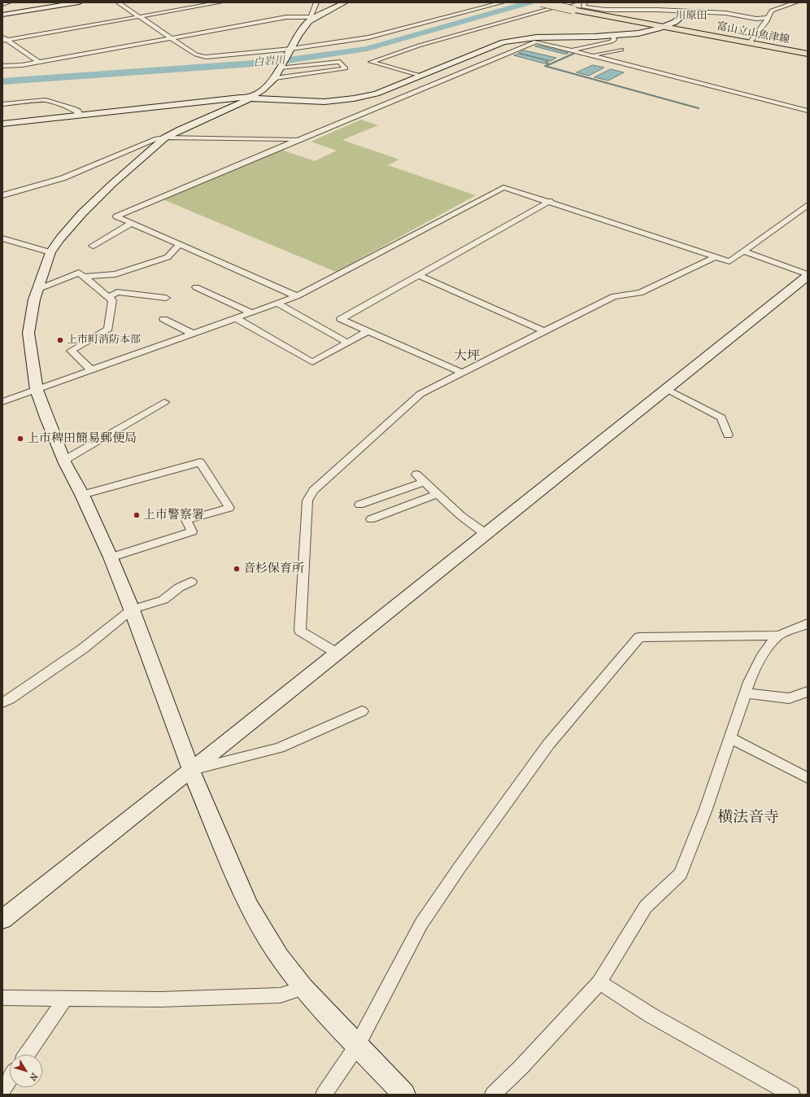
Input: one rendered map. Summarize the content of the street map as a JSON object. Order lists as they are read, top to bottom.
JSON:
{
  "streets": {
    "main road": ["富山立山魚津線"]
  },
  "districts": ["川原田", "大坪", "横法音寺"],
  "water": ["白岩川"],
  "places": [
    "上市町消防本部",
    "上市稗田簡易郵便局",
    "上市警察署",
    "音杉保育所"
  ],
  "north": "bottom right"
}
